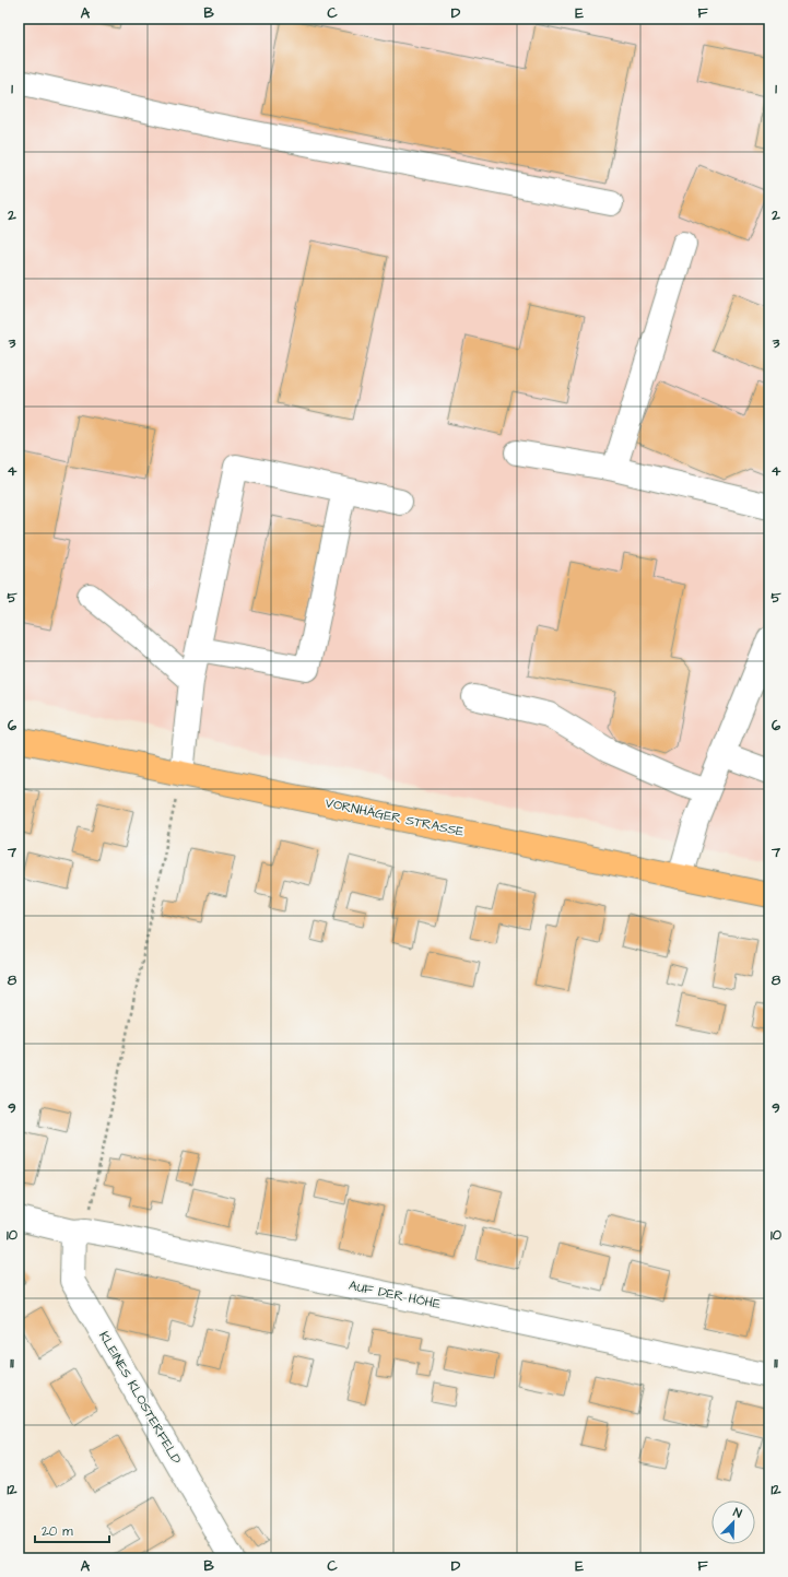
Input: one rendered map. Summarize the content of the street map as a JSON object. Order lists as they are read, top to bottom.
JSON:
{
  "streets": {
    "main road": ["VORNHÄGER STRASSE"],
    "street": ["AUF DER HÖHE", "KLEINES KLOSTERFELD"]
  },
  "crossings": [
    ["AUF DER HÖHE", "KLEINES KLOSTERFELD"]
  ],
  "scale_bar": "20 m",
  "north": "top right",
  "grid": {
    "columns": [
      "A",
      "B",
      "C",
      "D",
      "E",
      "F"
    ],
    "rows": [
      "1",
      "2",
      "3",
      "4",
      "5",
      "6",
      "7",
      "8",
      "9",
      "10",
      "11",
      "12"
    ]
  }
}
